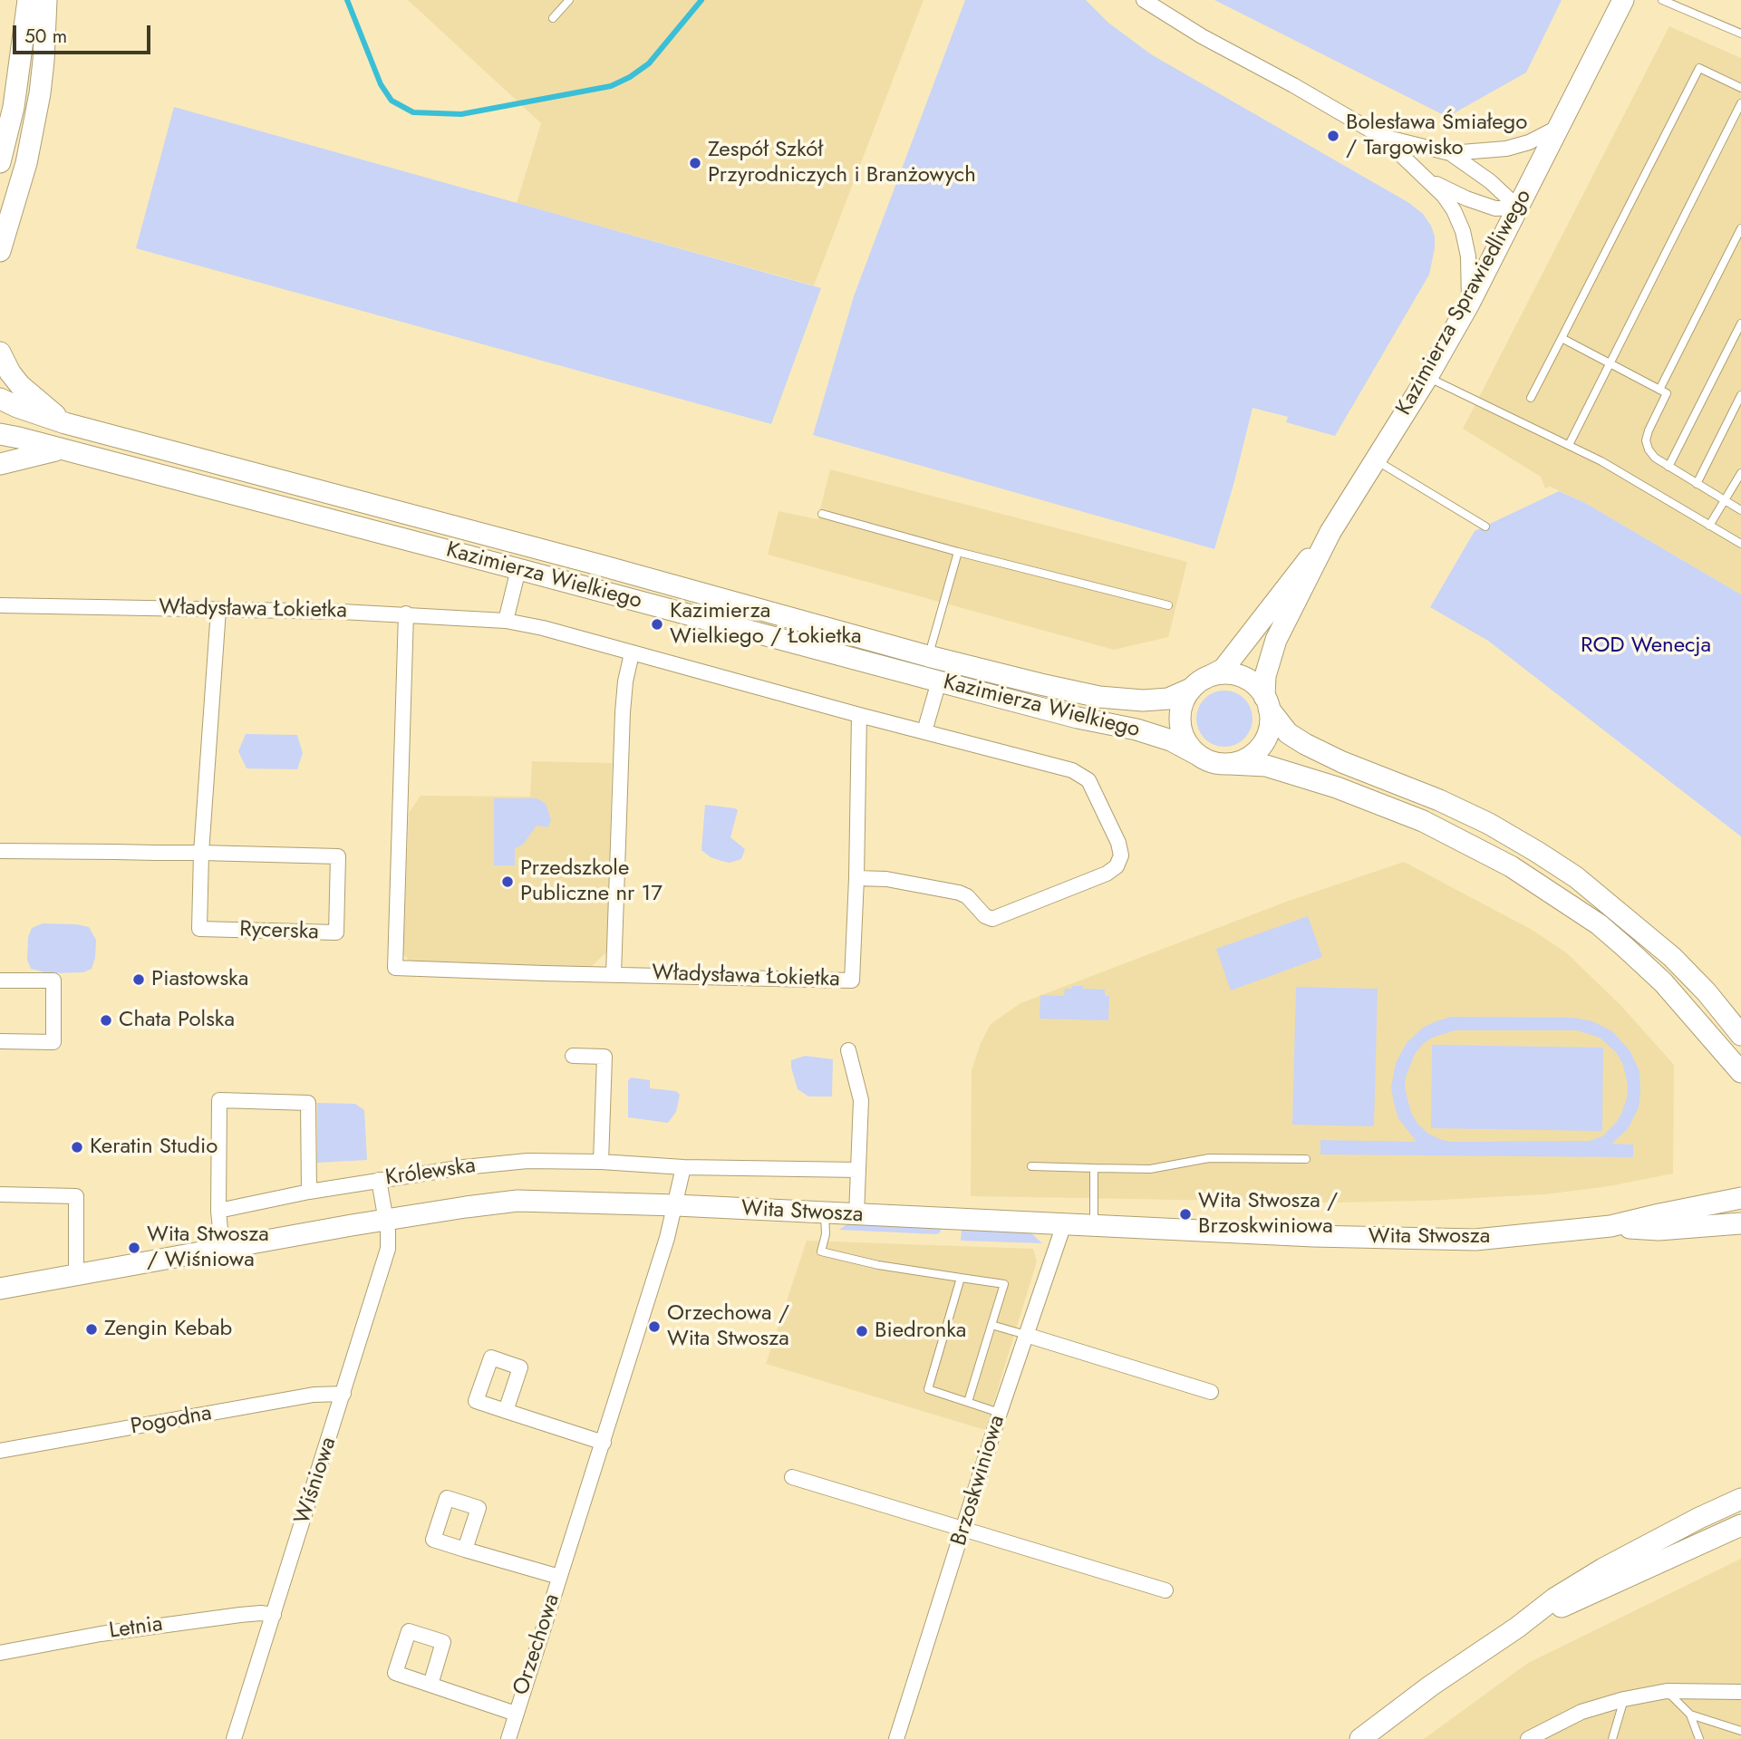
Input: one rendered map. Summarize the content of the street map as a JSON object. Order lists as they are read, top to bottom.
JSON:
{
  "streets": {
    "main road": ["Kazimierza Sprawiedliwego", "Kazimierza Wielkiego", "Wita Stwosza"],
    "street": [
      "Władysława Łokietka",
      "Rycerska",
      "Królewska",
      "Pogodna",
      "Wiśniowa",
      "Brzoskwiniowa",
      "Letnia",
      "Orzechowa"
    ]
  },
  "crossings": [
    ["Kazimierza Sprawiedliwego", "Kazimierza Wielkiego"],
    ["Władysława Łokietka", "Rycerska"],
    ["Królewska", "Wiśniowa"],
    ["Wita Stwosza", "Wiśniowa"],
    ["Wita Stwosza", "Brzoskwiniowa"],
    ["Wita Stwosza", "Orzechowa"],
    ["Pogodna", "Wiśniowa"],
    ["Wiśniowa", "Letnia"]
  ],
  "parks": ["ROD Wenecja"],
  "places": [
    "Bolesława Śmiałego / Targowisko",
    "Zespół Szkół Przyrodniczych i Branżowych",
    "Kazimierza Wielkiego / Łokietka",
    "Przedszkole Publiczne nr 17",
    "Piastowska",
    "Chata Polska",
    "Keratin Studio",
    "Wita Stwosza / Brzoskwiniowa",
    "Wita Stwosza / Wiśniowa",
    "Orzechowa / Wita Stwosza",
    "Zengin Kebab",
    "Biedronka"
  ],
  "scale_bar": "50 m"
}
